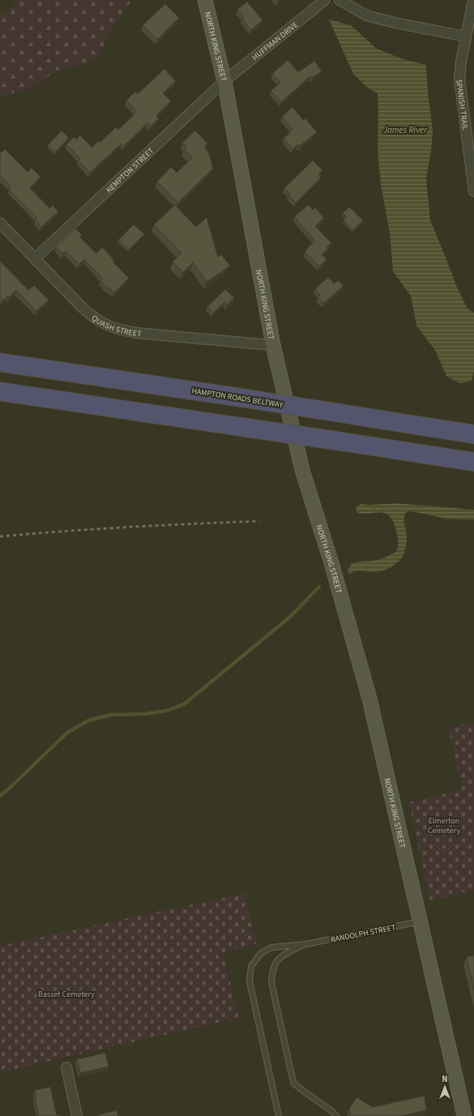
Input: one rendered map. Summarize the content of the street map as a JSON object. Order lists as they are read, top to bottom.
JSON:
{
  "streets": {
    "highway": ["HAMPTON ROADS BELTWAY"],
    "main road": ["NORTH KING STREET"],
    "street": [
      "HUFFMAN DRIVE",
      "SPANISH TRAIL",
      "KEMPTON STREET",
      "QUASH STREET"
    ],
    "lane": ["RANDOLPH STREET"]
  },
  "crossings": [
    ["HUFFMAN DRIVE", "NORTH KING STREET"],
    ["HUFFMAN DRIVE", "KEMPTON STREET"],
    ["NORTH KING STREET", "KEMPTON STREET"],
    ["NORTH KING STREET", "QUASH STREET"],
    ["NORTH KING STREET", "RANDOLPH STREET"],
    ["KEMPTON STREET", "QUASH STREET"]
  ],
  "water": ["James River"],
  "parks": ["Elmerton Cemetery", "Basset Cemetery"],
  "north": "top"
}
